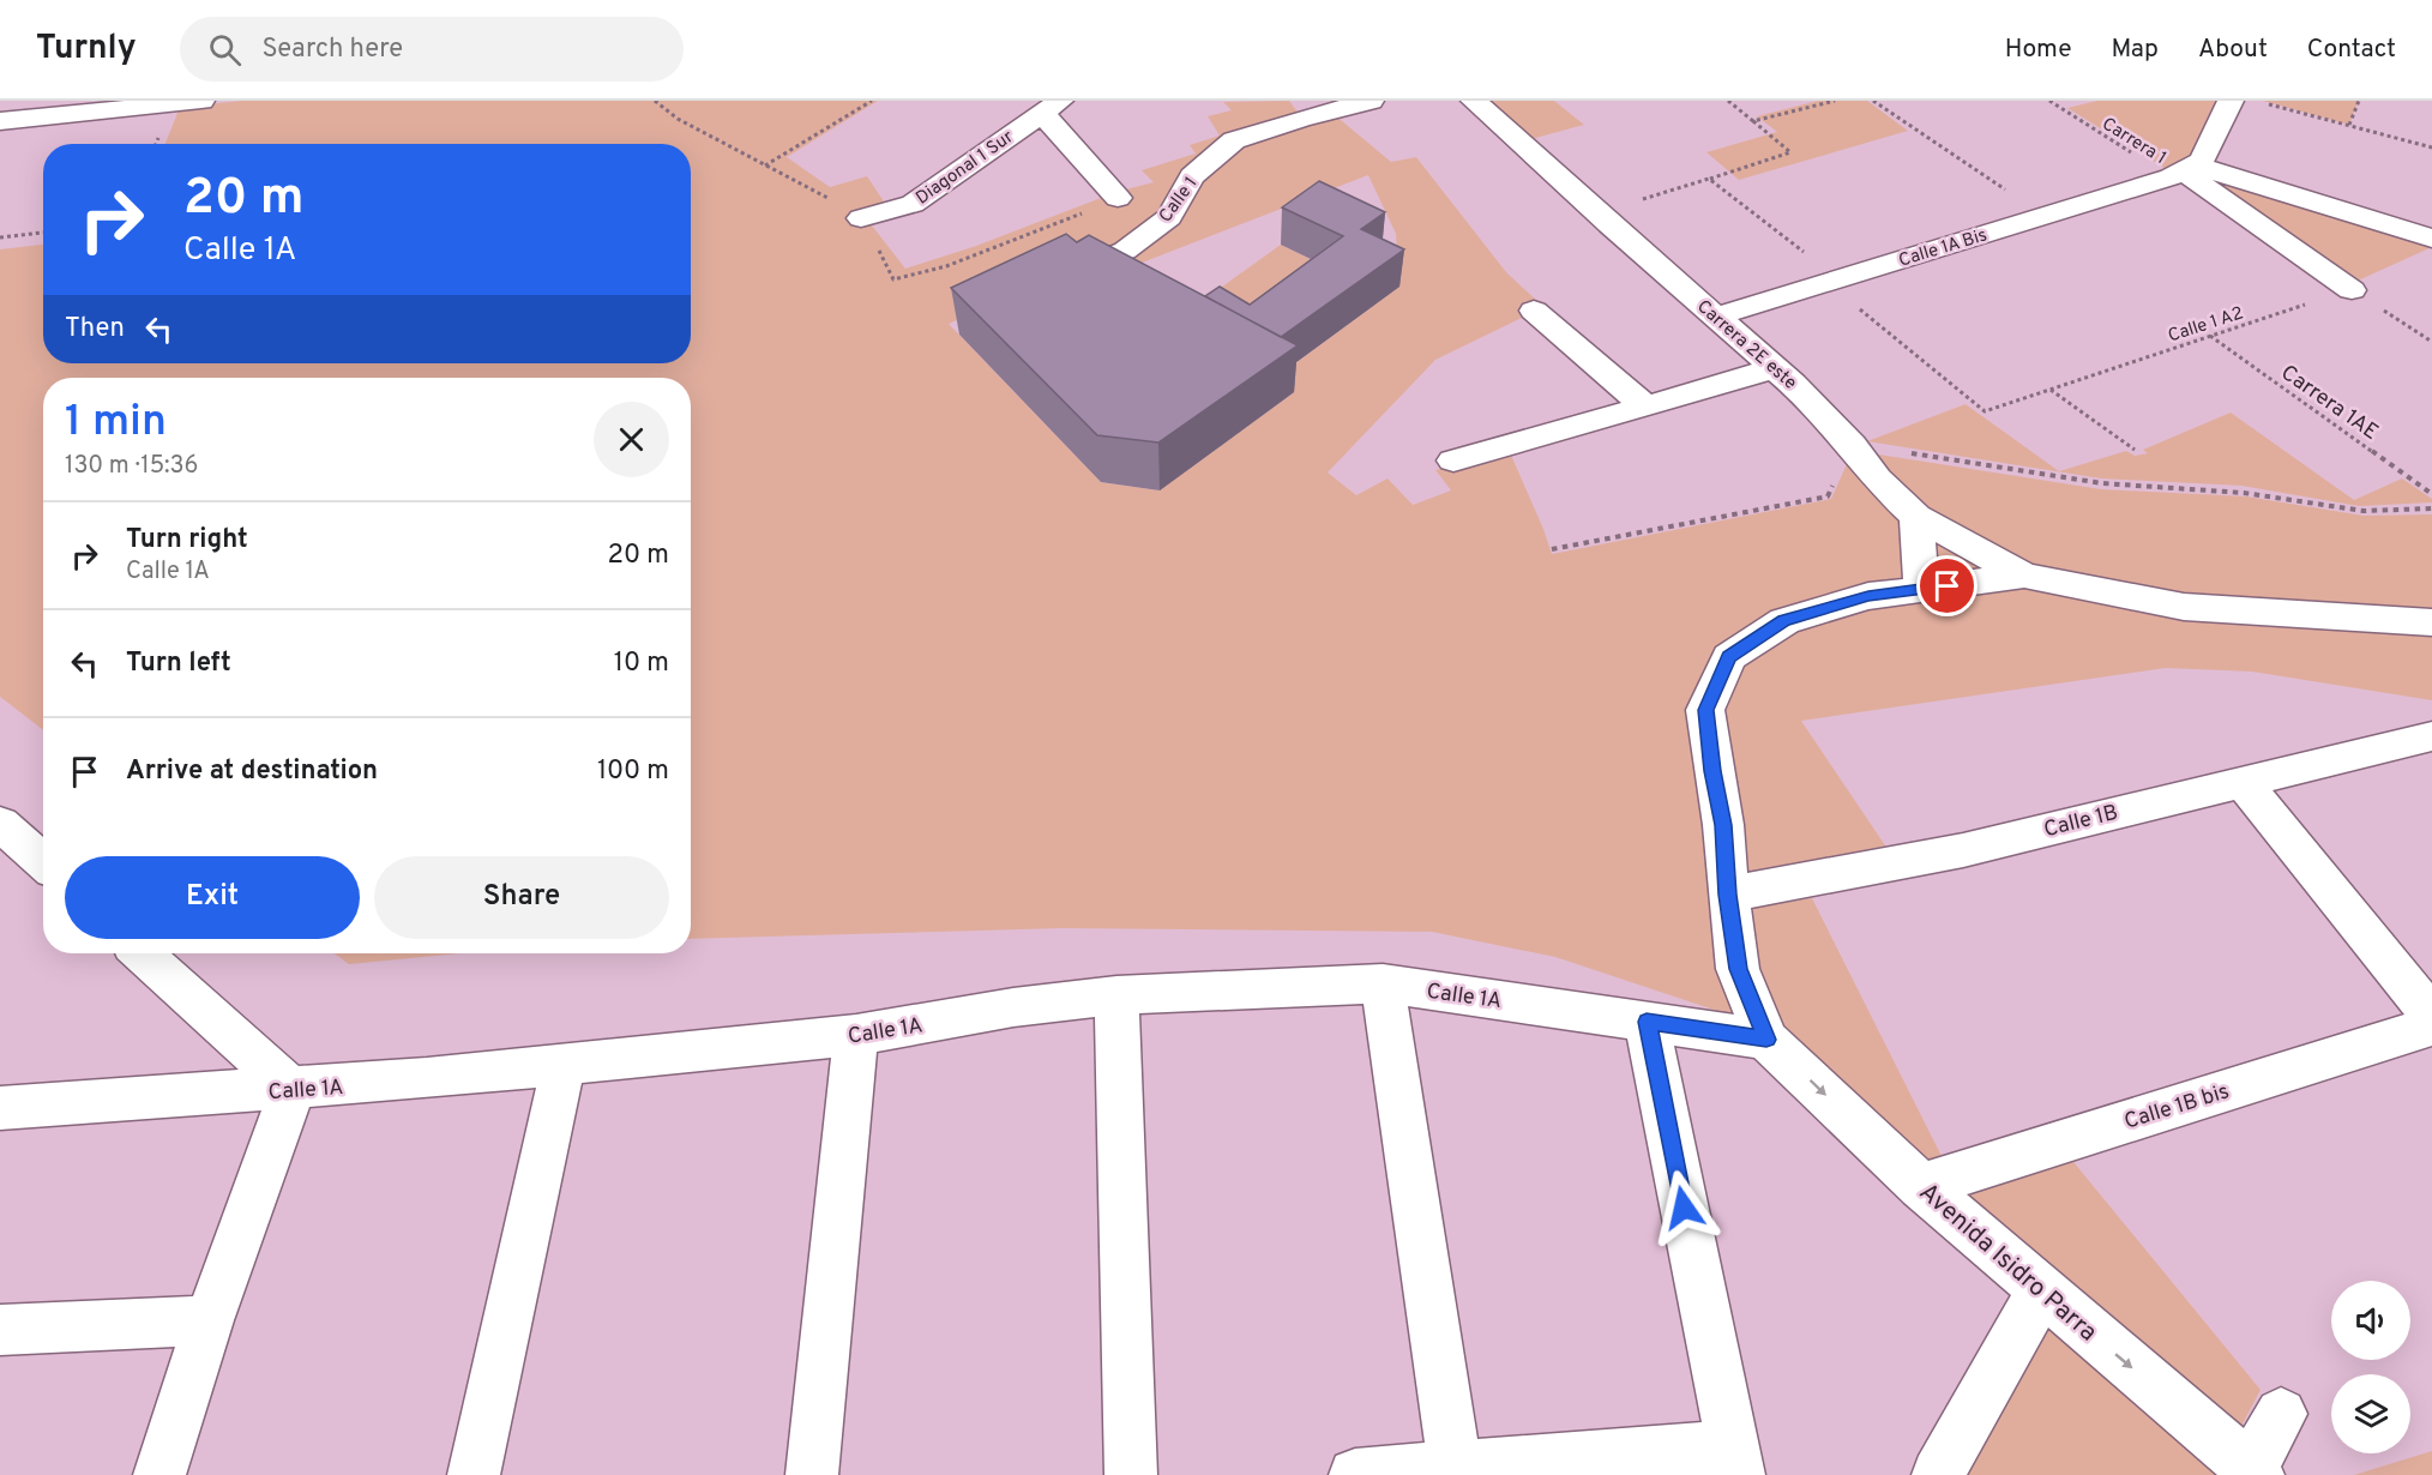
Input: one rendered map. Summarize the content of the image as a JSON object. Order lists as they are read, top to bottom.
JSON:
{
  "streets": {
    "street": [
      "Diagonal 1 Sur",
      "Calle 1",
      "Calle 1A Bis",
      "Carrera 2E este",
      "Calle 1B",
      "Calle 1A",
      "Calle 1B bis",
      "Avenida Isidro Parra"
    ],
    "path": ["Carrera 1", "Calle 1 A2", "Carrera 1AE"]
  },
  "crossings": [
    ["Carrera 1", "Calle 1A Bis"],
    ["Calle 1A Bis", "Calle 1 A2"],
    ["Calle 1A Bis", "Carrera 2E este"],
    ["Calle 1 A2", "Carrera 1AE"],
    ["Calle 1A", "Avenida Isidro Parra"],
    ["Calle 1B bis", "Avenida Isidro Parra"]
  ],
  "one_way": ["Avenida Isidro Parra"],
  "page": {
    "header": "Turnly",
    "search": "Search here",
    "nav": [
      "Home",
      "Map",
      "About",
      "Contact"
    ],
    "turn": ["20 m", "Calle 1A"],
    "then": "Then",
    "heading": ["1 min", "130 m · 15:36"],
    "list": [
      {
        "name": "Turn right",
        "note": "Calle 1A",
        "value": "20 m"
      },
      {
        "name": "Turn left",
        "value": "10 m"
      },
      {
        "name": "Arrive at destination",
        "value": "100 m"
      }
    ],
    "buttons": ["Exit", "Share"]
  }
}
